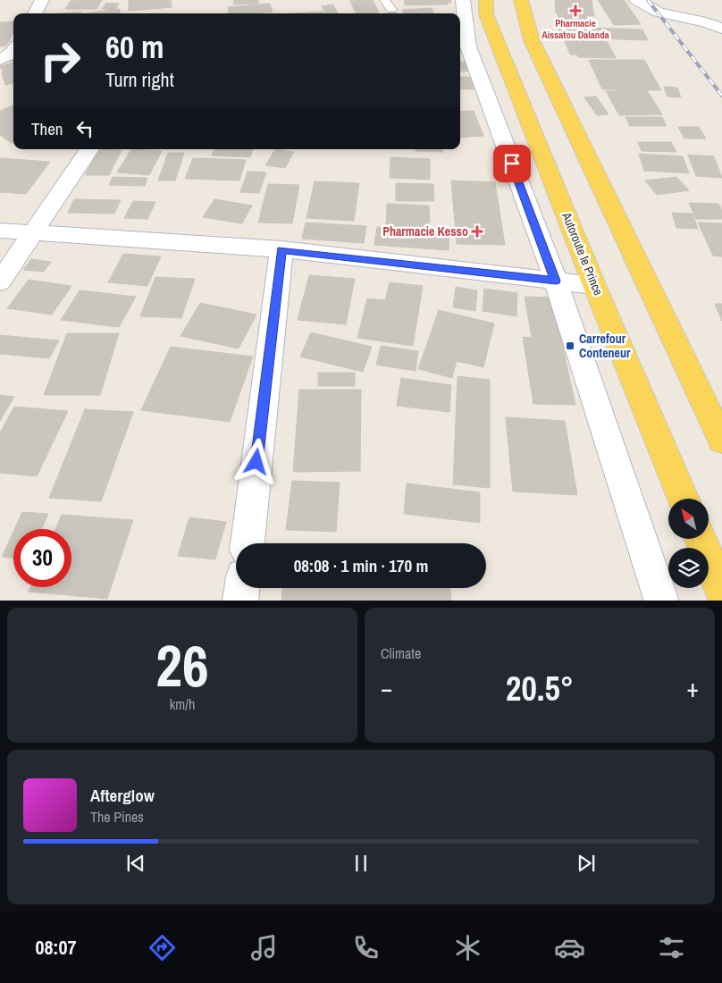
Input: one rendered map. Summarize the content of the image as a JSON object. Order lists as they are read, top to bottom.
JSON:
{
  "streets": {
    "main road": ["Autoroute le Prince"]
  },
  "places": {
    "health": ["Pharmacie Aissatou Dalanda", "Pharmacie Kesso"],
    "transit": ["Carrefour Conteneur"]
  },
  "north": "top left",
  "page": {
    "turn": ["60 m", "Turn right"],
    "then": "Then",
    "limit": "30",
    "trip": "08:08 · 1 min · 170 m",
    "tile": [
      ["26", "km/h"],
      "Climate"
    ],
    "heat": ["−", "20.5°", "+"],
    "song": ["Afterglow", "The Pines"],
    "tabs": "08:07"
  }
}
